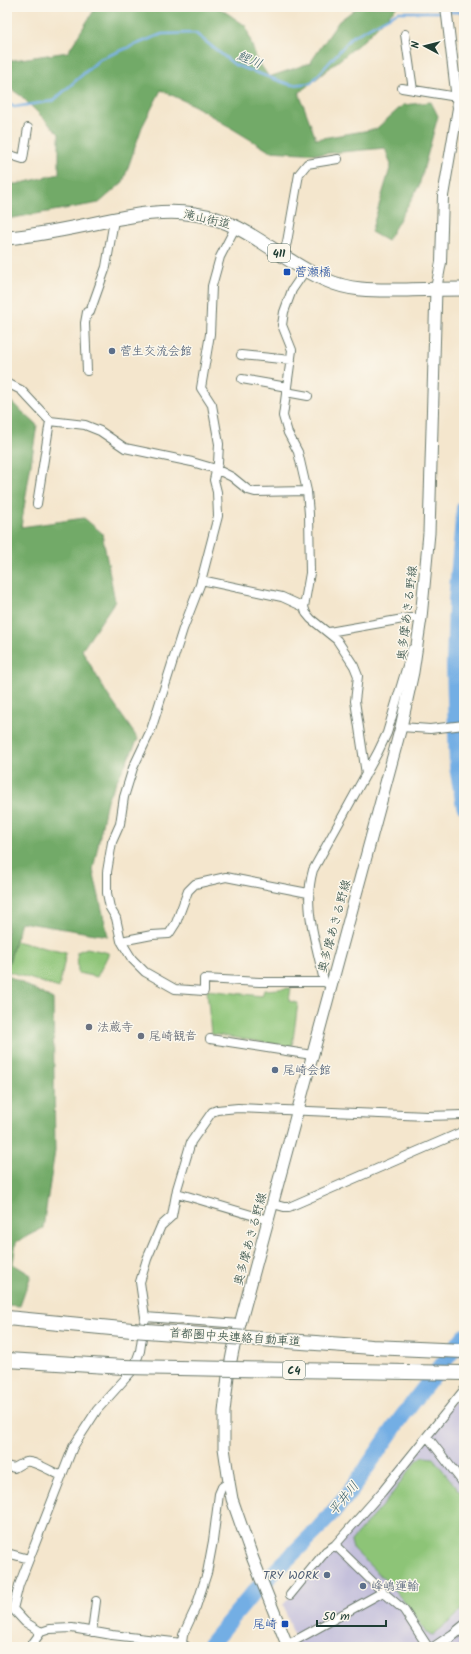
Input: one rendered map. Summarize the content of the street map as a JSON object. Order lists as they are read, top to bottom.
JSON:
{
  "streets": {
    "highway": [
      "滝山街道",
      "411",
      "首都圏中央連絡自動車道",
      "C4"
    ],
    "main road": ["奥多摩あきる野線"]
  },
  "crossings": [
    ["滝山街道", "奥多摩あきる野線"]
  ],
  "water": ["鯉川", "平井川"],
  "places": {
    "transit": ["菅瀬橋", "尾崎"],
    "other": [
      "菅生交流会館",
      "法蔵寺",
      "尾崎観音",
      "尾崎会館",
      "TRY WORK",
      "峰嶋運輸"
    ]
  },
  "scale_bar": "50 m",
  "north": "left"
}
